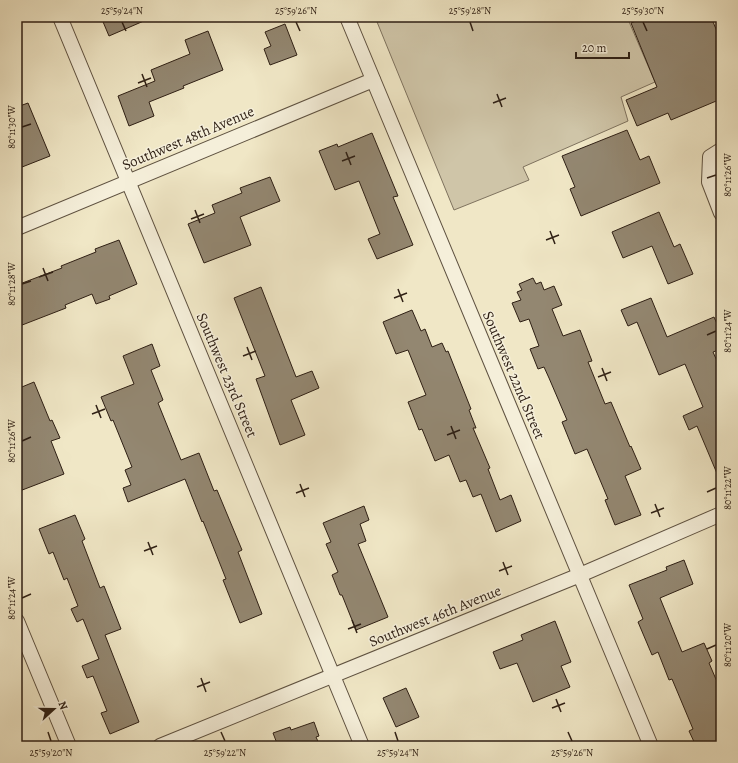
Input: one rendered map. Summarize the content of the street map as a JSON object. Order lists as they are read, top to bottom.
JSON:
{
  "streets": {
    "street": [
      "Southwest 48th Avenue",
      "Southwest 23rd Street",
      "Southwest 22nd Street",
      "Southwest 46th Avenue"
    ]
  },
  "crossings": [
    ["Southwest 48th Avenue", "Southwest 23rd Street"],
    ["Southwest 48th Avenue", "Southwest 22nd Street"],
    ["Southwest 23rd Street", "Southwest 46th Avenue"],
    ["Southwest 22nd Street", "Southwest 46th Avenue"]
  ],
  "scale_bar": "20 m",
  "north": "right",
  "coordinates": [
    "25°59'24\"N",
    "25°59'26\"N",
    "25°59'28\"N",
    "25°59'30\"N",
    "80°11'30\"W",
    "80°11'26\"W",
    "80°11'28\"W",
    "80°11'24\"W",
    "80°11'22\"W",
    "80°11'20\"W",
    "25°59'20\"N",
    "25°59'22\"N"
  ]
}
